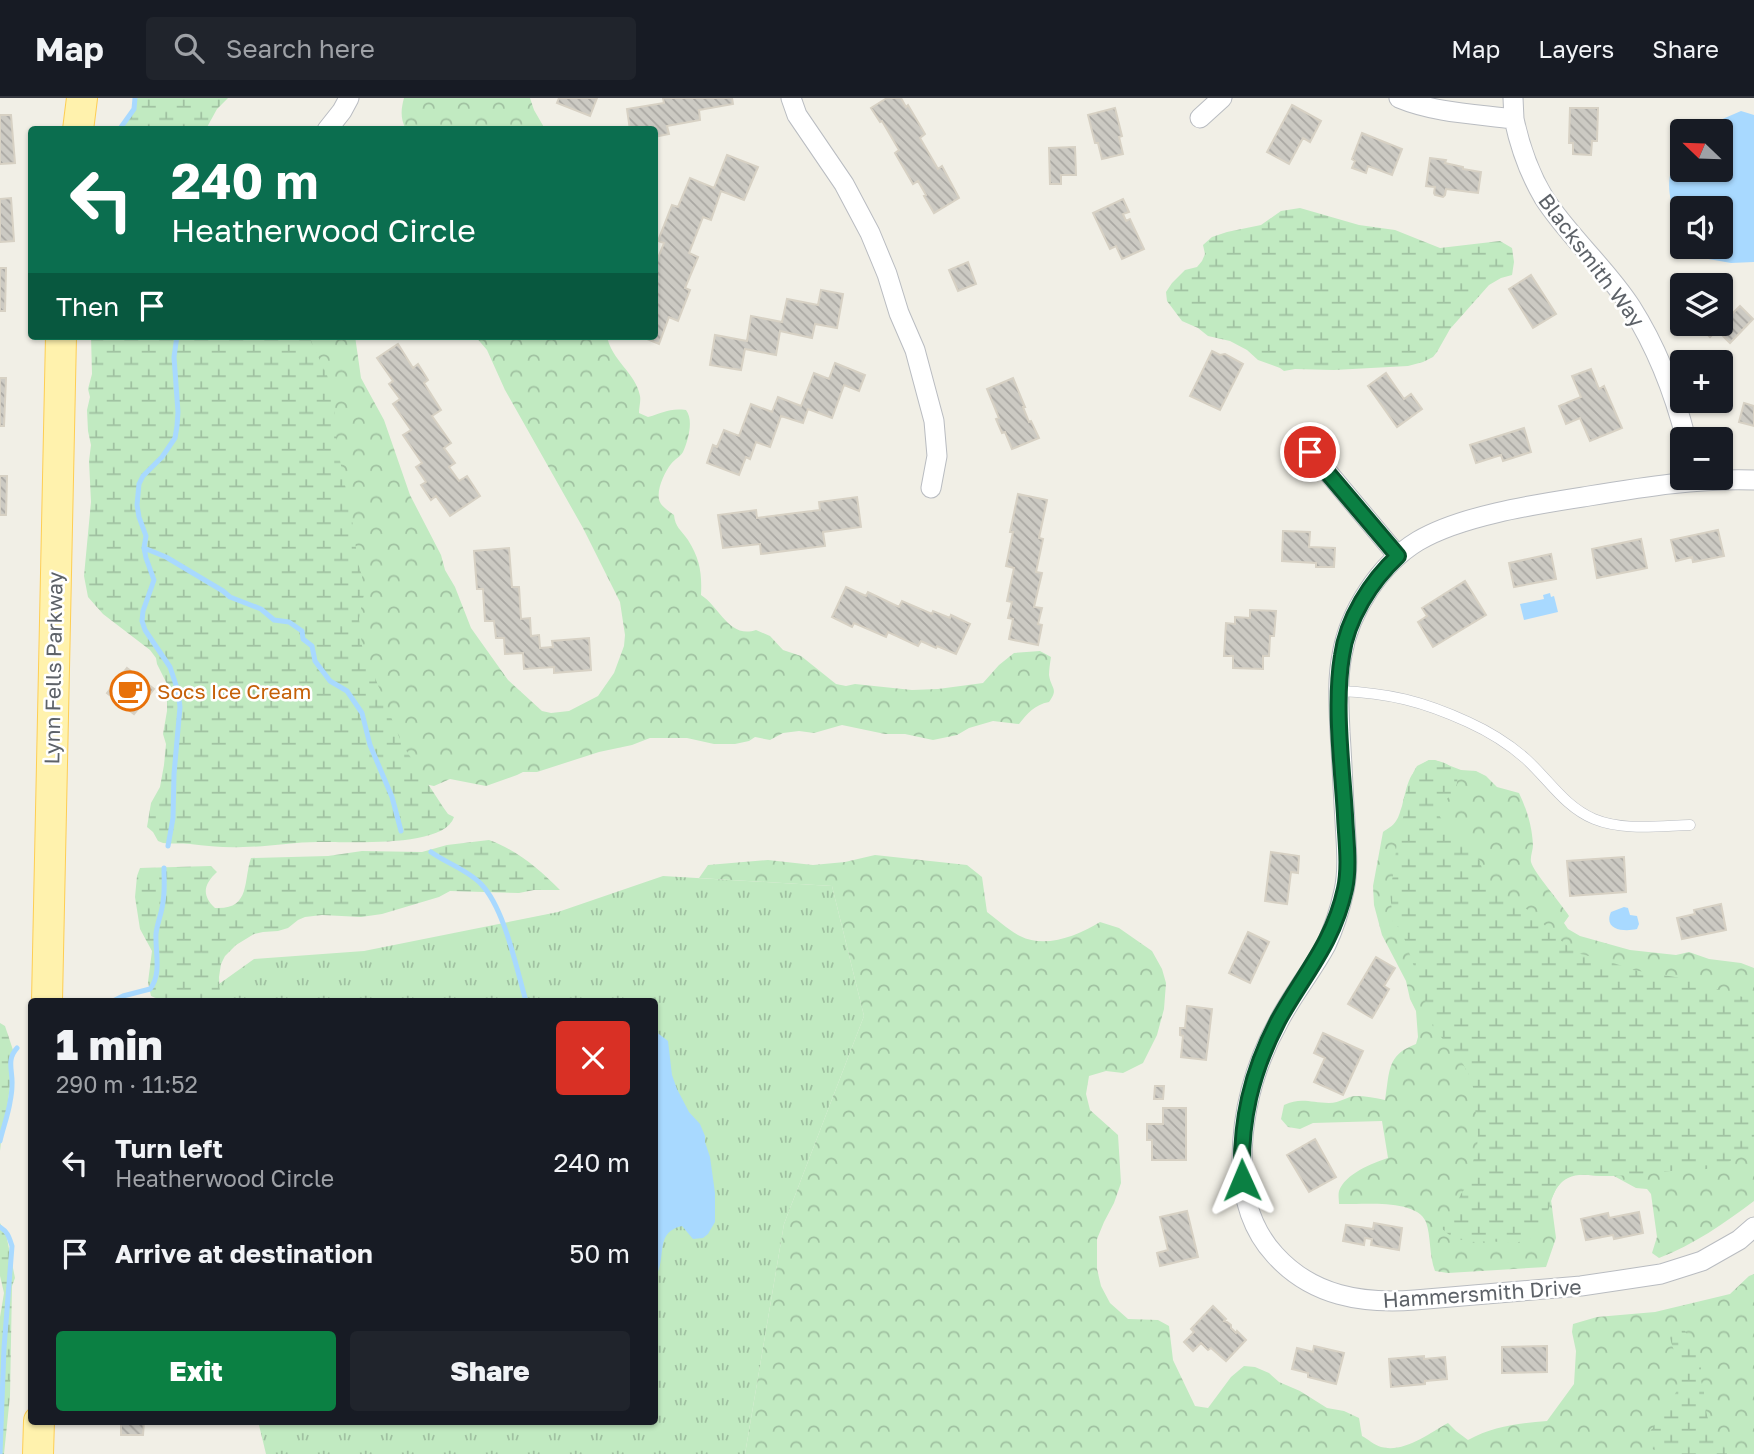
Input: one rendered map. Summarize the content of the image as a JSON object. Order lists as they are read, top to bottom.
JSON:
{
  "streets": {
    "main road": ["Lynn Fells Parkway"],
    "street": ["Blacksmith Way", "Hammersmith Drive"]
  },
  "places": {
    "cafe": ["Socs Ice Cream"]
  },
  "north": "top left",
  "page": {
    "header": "Map",
    "search": "Search here",
    "nav": ["Map", "Layers", "Share"],
    "map_buttons": ["+", "−"],
    "turn": ["240 m", "Heatherwood Circle"],
    "then": "Then",
    "heading": ["1 min", "290 m · 11:52"],
    "list": [
      {
        "name": "Turn left",
        "note": "Heatherwood Circle",
        "value": "240 m"
      },
      {
        "name": "Arrive at destination",
        "value": "50 m"
      }
    ],
    "buttons": ["Exit", "Share"]
  }
}
